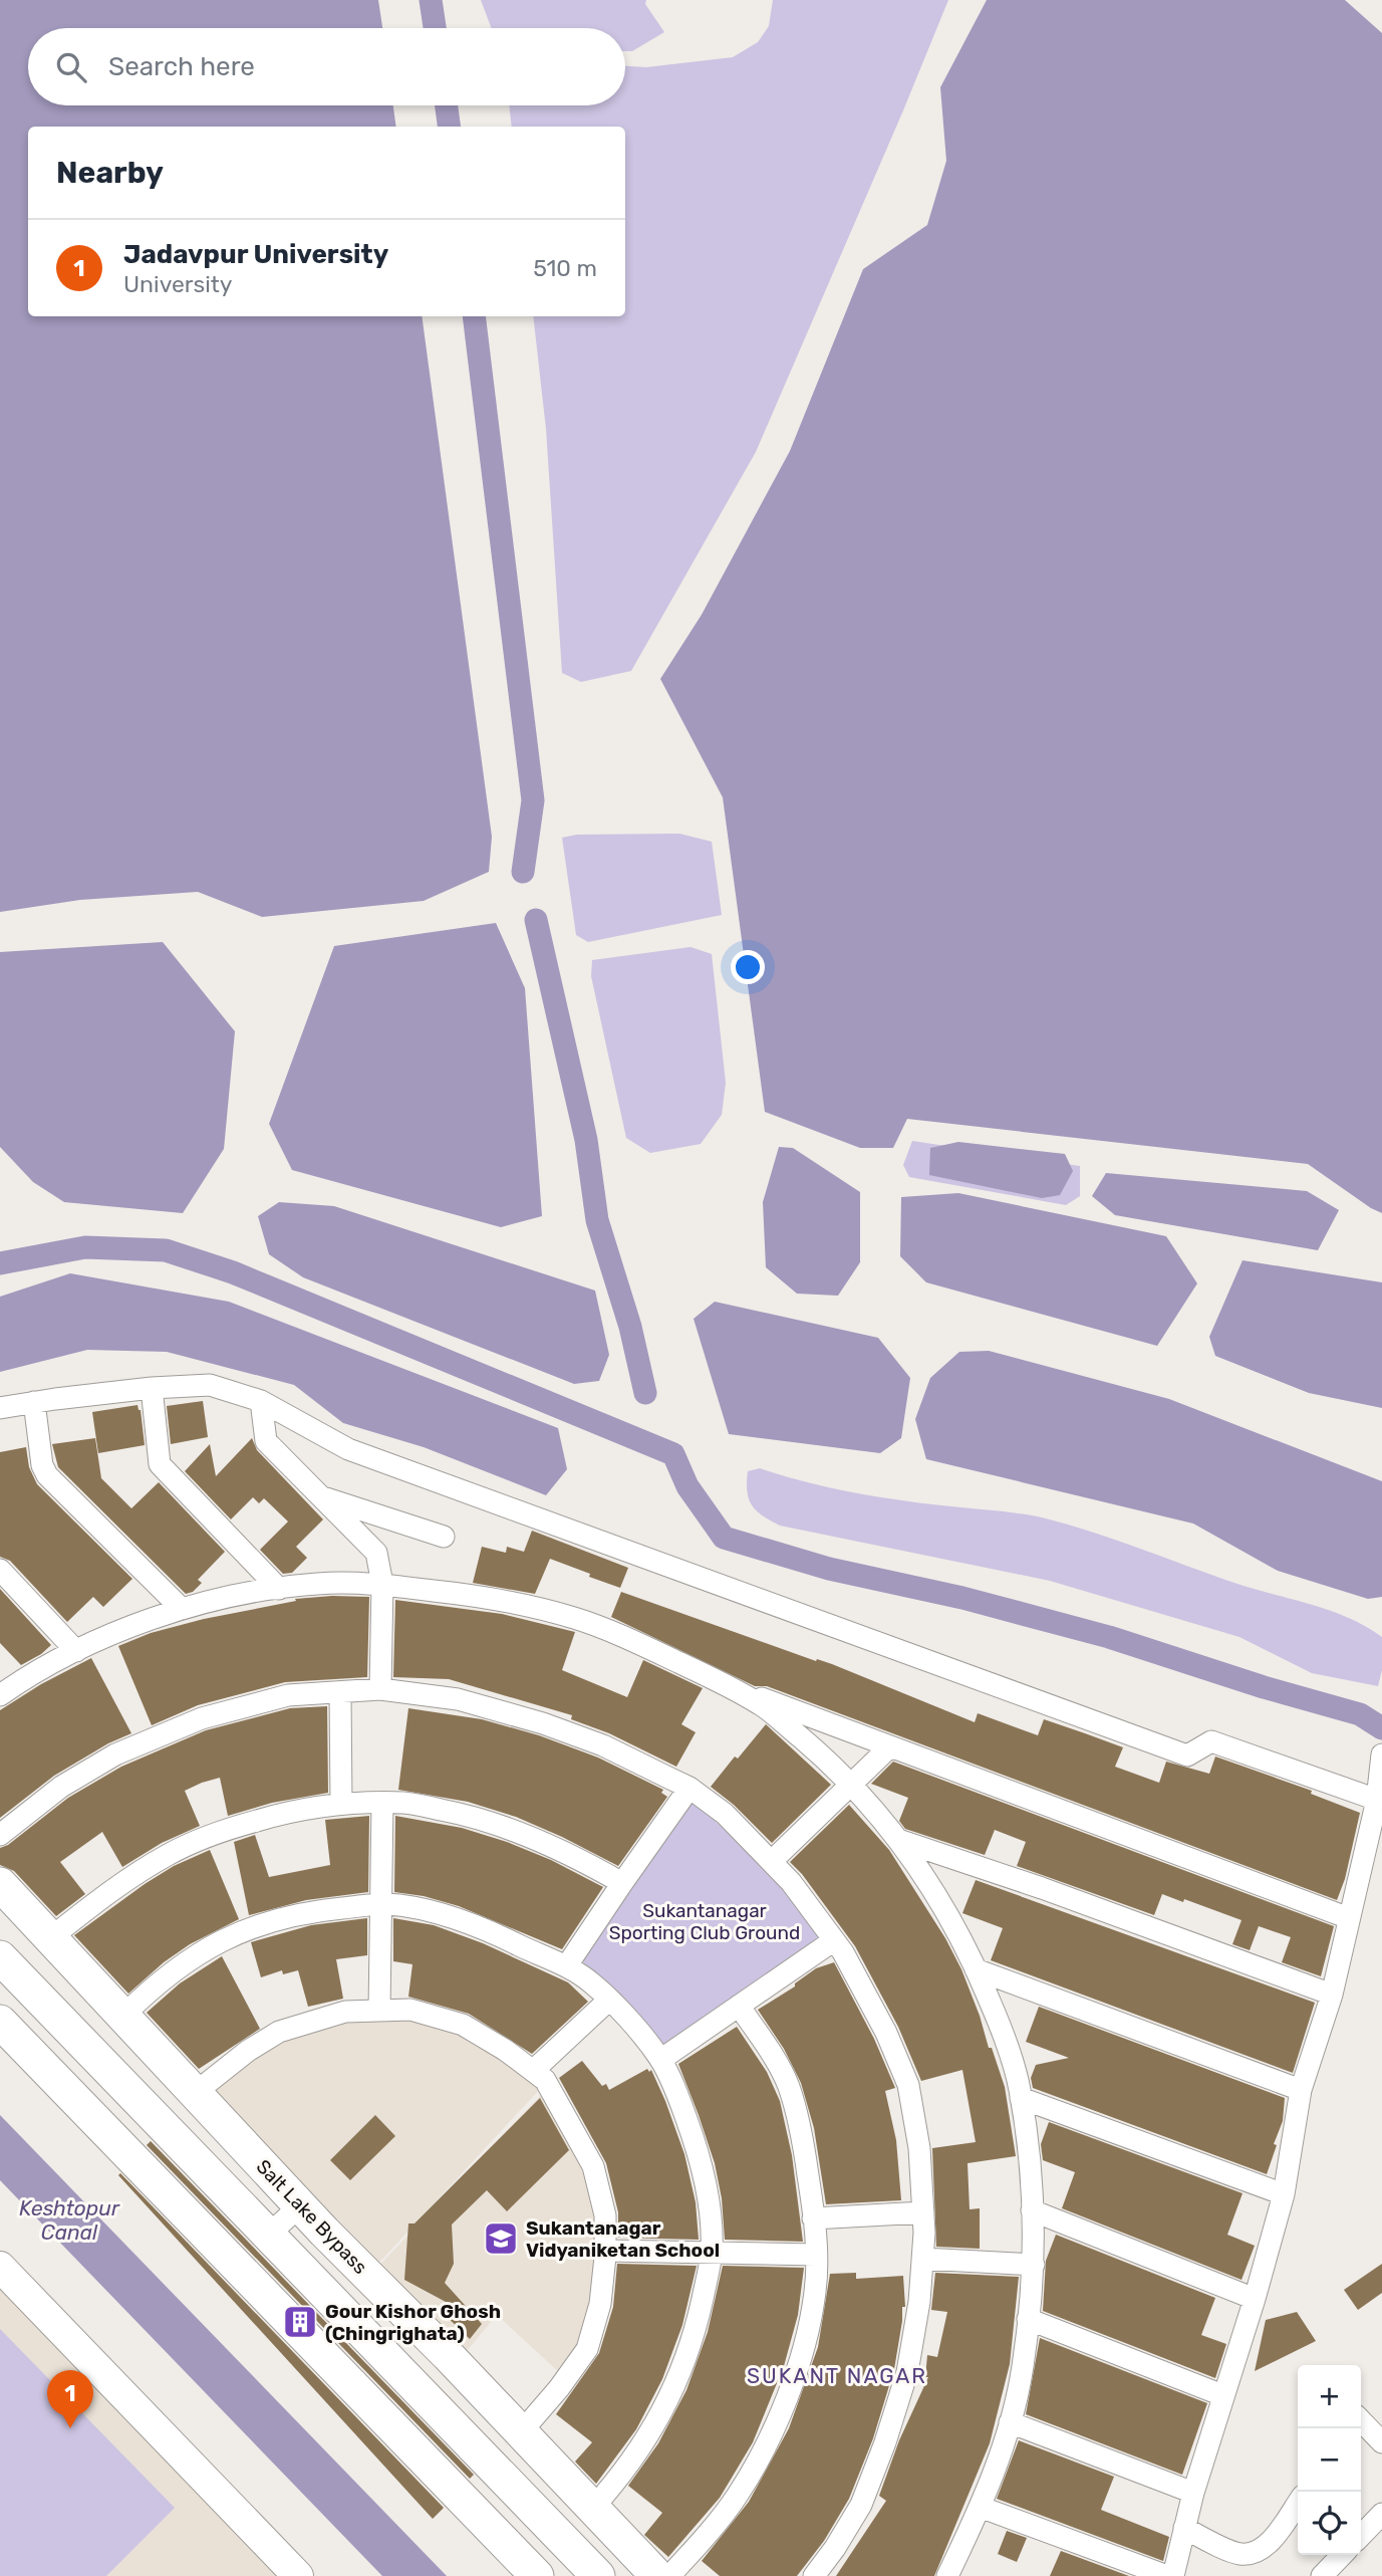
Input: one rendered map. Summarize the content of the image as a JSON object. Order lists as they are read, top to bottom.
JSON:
{
  "streets": {
    "main road": ["Salt Lake Bypass"]
  },
  "districts": ["SUKANT NAGAR"],
  "water": ["Keshtopur Canal"],
  "parks": ["Sukantanagar Sporting Club Ground"],
  "places": {
    "school or university": ["Sukantanagar Vidyaniketan School"],
    "building": ["Gour Kishor Ghosh (Chingrighata)"]
  },
  "page": {
    "search": "Search here",
    "heading": "Nearby",
    "list": [
      {
        "mark": "1",
        "name": "Jadavpur University",
        "note": "University",
        "value": "510 m"
      }
    ],
    "map_buttons": ["+", "−"],
    "pins": "1"
  }
}
